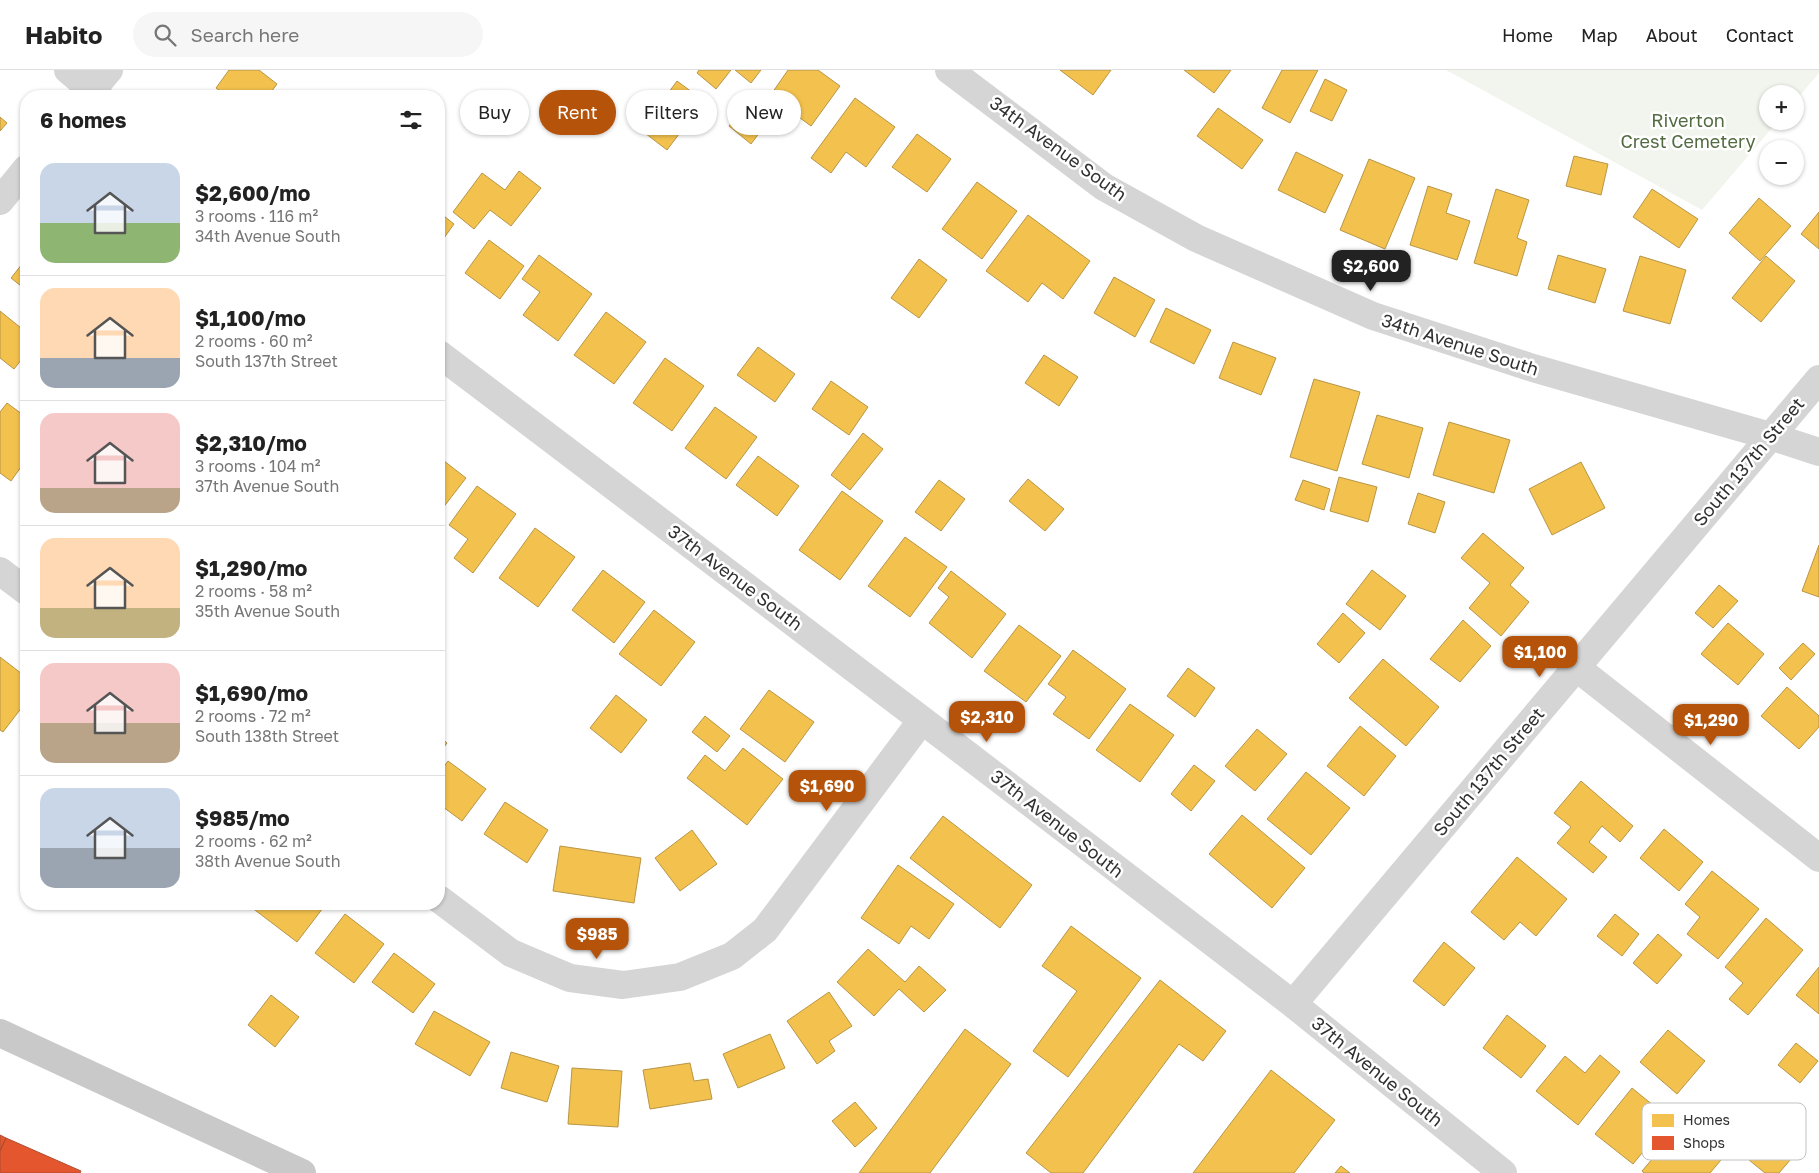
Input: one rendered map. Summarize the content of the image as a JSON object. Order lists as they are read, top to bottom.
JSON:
{
  "streets": {
    "street": ["34th Avenue South", "South 137th Street", "37th Avenue South"]
  },
  "crossings": [
    ["34th Avenue South", "South 137th Street"],
    ["South 137th Street", "37th Avenue South"]
  ],
  "parks": ["Riverton Crest Cemetery"],
  "legend": ["Homes", "Shops"],
  "page": {
    "header": "Habito",
    "search": "Search here",
    "nav": [
      "Home",
      "Map",
      "About",
      "Contact"
    ],
    "map_buttons": ["+", "−"],
    "chip": [
      "Buy",
      "Rent",
      "Filters",
      "New"
    ],
    "heading": "6 homes",
    "list": [
      {
        "name": "$2,600/mo",
        "note": "3 rooms · 116 m² · 34th Avenue South"
      },
      {
        "name": "$1,100/mo",
        "note": "2 rooms · 60 m² · South 137th Street"
      },
      {
        "name": "$2,310/mo",
        "note": "3 rooms · 104 m² · 37th Avenue South"
      },
      {
        "name": "$1,290/mo",
        "note": "2 rooms · 58 m² · 35th Avenue South"
      },
      {
        "name": "$1,690/mo",
        "note": "2 rooms · 72 m² · South 138th Street"
      },
      {
        "name": "$985/mo",
        "note": "2 rooms · 62 m² · 38th Avenue South"
      }
    ],
    "price": [
      "$2,600",
      "$1,100",
      "$2,310",
      "$1,290",
      "$1,690",
      "$985"
    ]
  }
}
